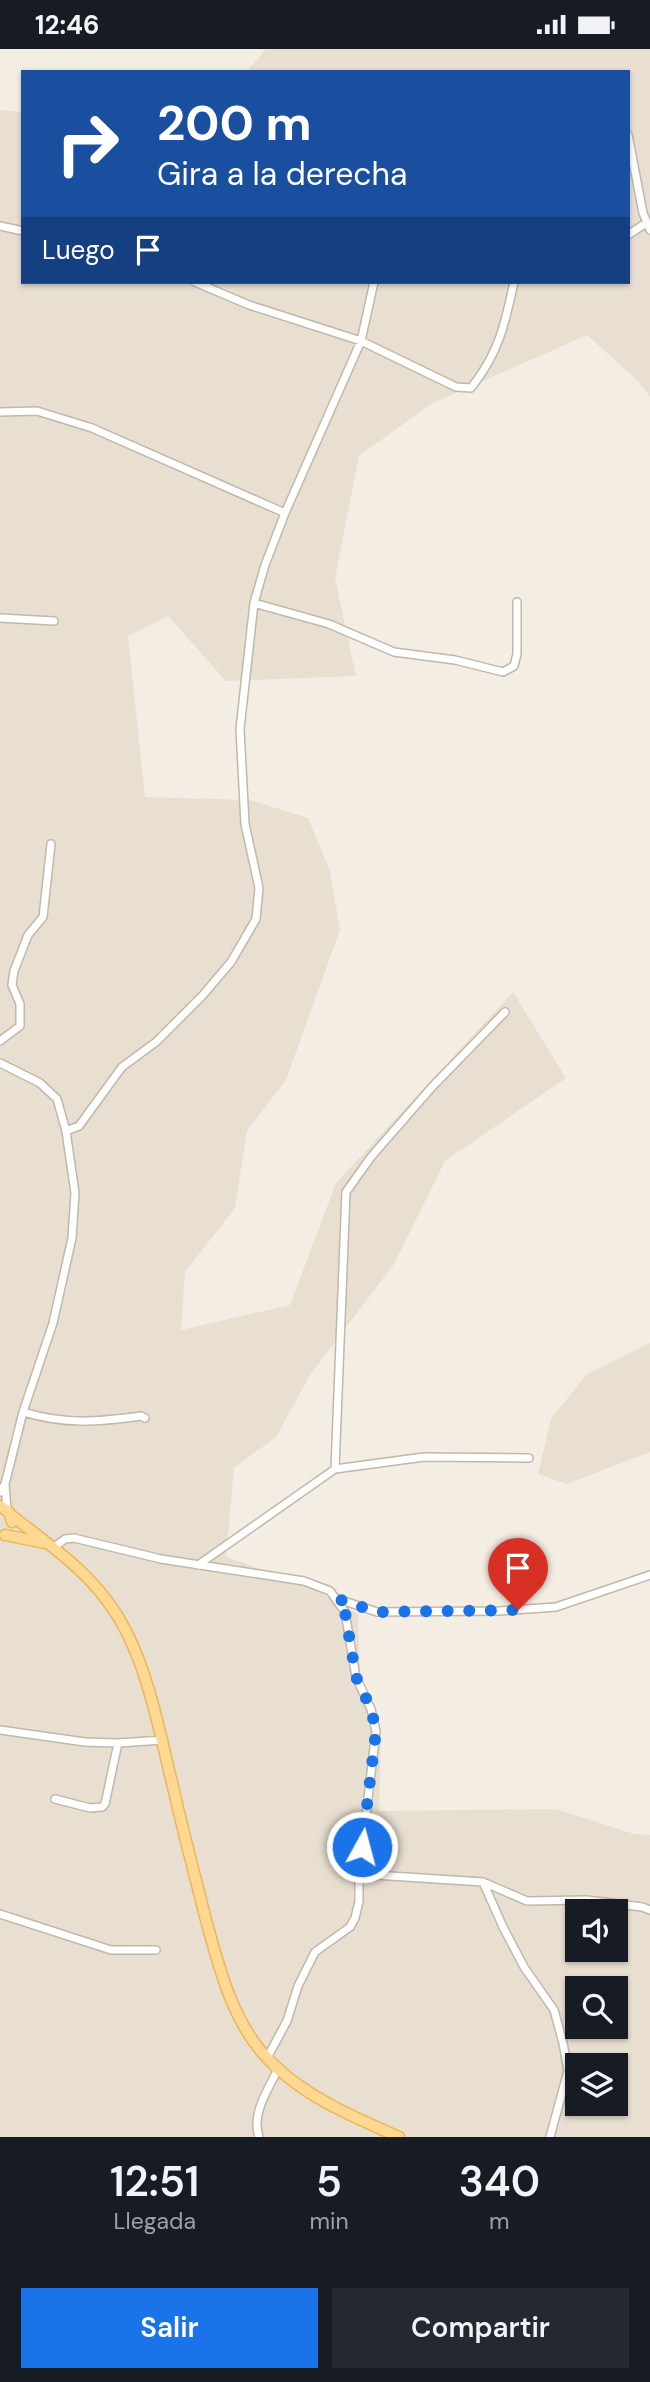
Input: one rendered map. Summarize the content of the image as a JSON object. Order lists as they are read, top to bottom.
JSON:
{
  "page": {
    "status": "12:46",
    "turn": ["200 m", "Gira a la derecha"],
    "then": "Luego",
    "eta": [
      "12:51",
      "Llegada",
      "5",
      "min",
      "340",
      "m"
    ],
    "buttons": ["Salir", "Compartir"]
  }
}
